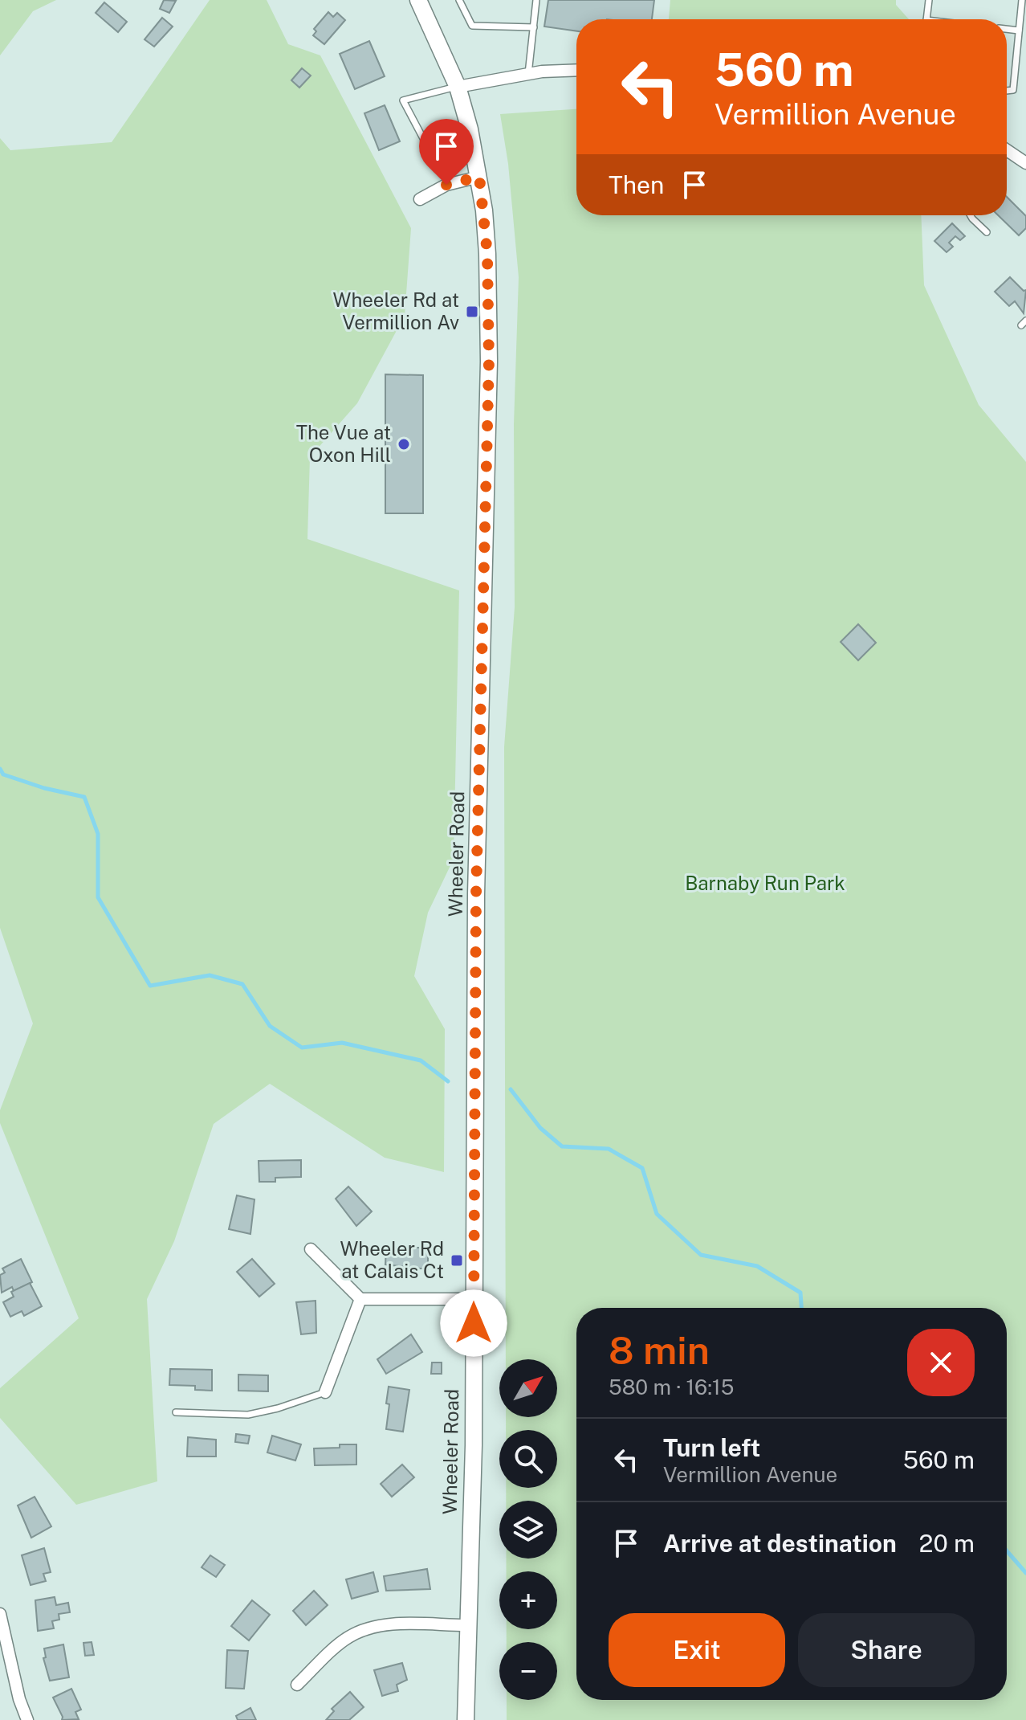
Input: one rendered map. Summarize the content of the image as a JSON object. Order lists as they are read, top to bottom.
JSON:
{
  "streets": {
    "main road": ["Wheeler Road"]
  },
  "parks": ["Barnaby Run Park"],
  "places": {
    "transit": ["Wheeler Rd at Vermillion Av", "Wheeler Rd at Calais Ct"],
    "other": ["The Vue at Oxon Hill"]
  },
  "north": "top right",
  "page": {
    "turn": ["560 m", "Vermillion Avenue"],
    "then": "Then",
    "heading": ["8 min", "580 m · 16:15"],
    "map_buttons": ["+", "−"],
    "list": [
      {
        "name": "Turn left",
        "note": "Vermillion Avenue",
        "value": "560 m"
      },
      {
        "name": "Arrive at destination",
        "value": "20 m"
      }
    ],
    "buttons": ["Exit", "Share"]
  }
}
